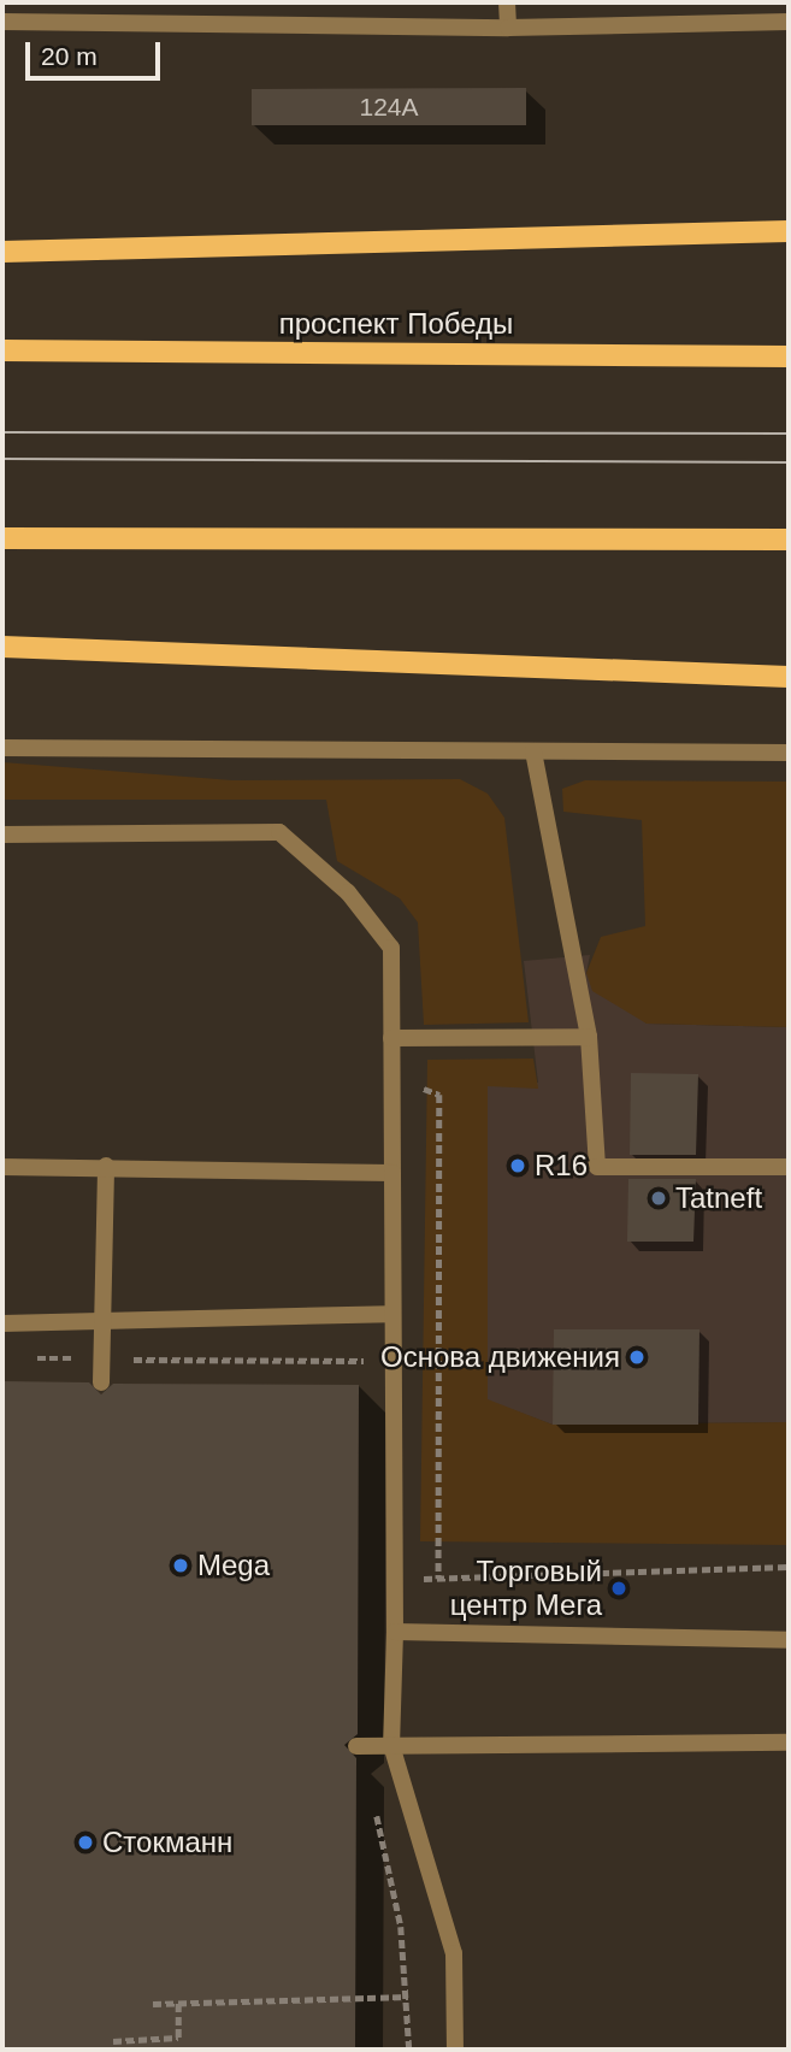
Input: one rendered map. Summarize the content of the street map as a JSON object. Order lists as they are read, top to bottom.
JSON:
{
  "streets": {
    "main road": ["проспект Победы"]
  },
  "places": [
    "R16",
    "Tatneft",
    "Основа движения",
    "Mega",
    "Торговый центр Мега",
    "Стокманн"
  ],
  "house_numbers": ["124А"],
  "scale_bar": "20 m"
}
